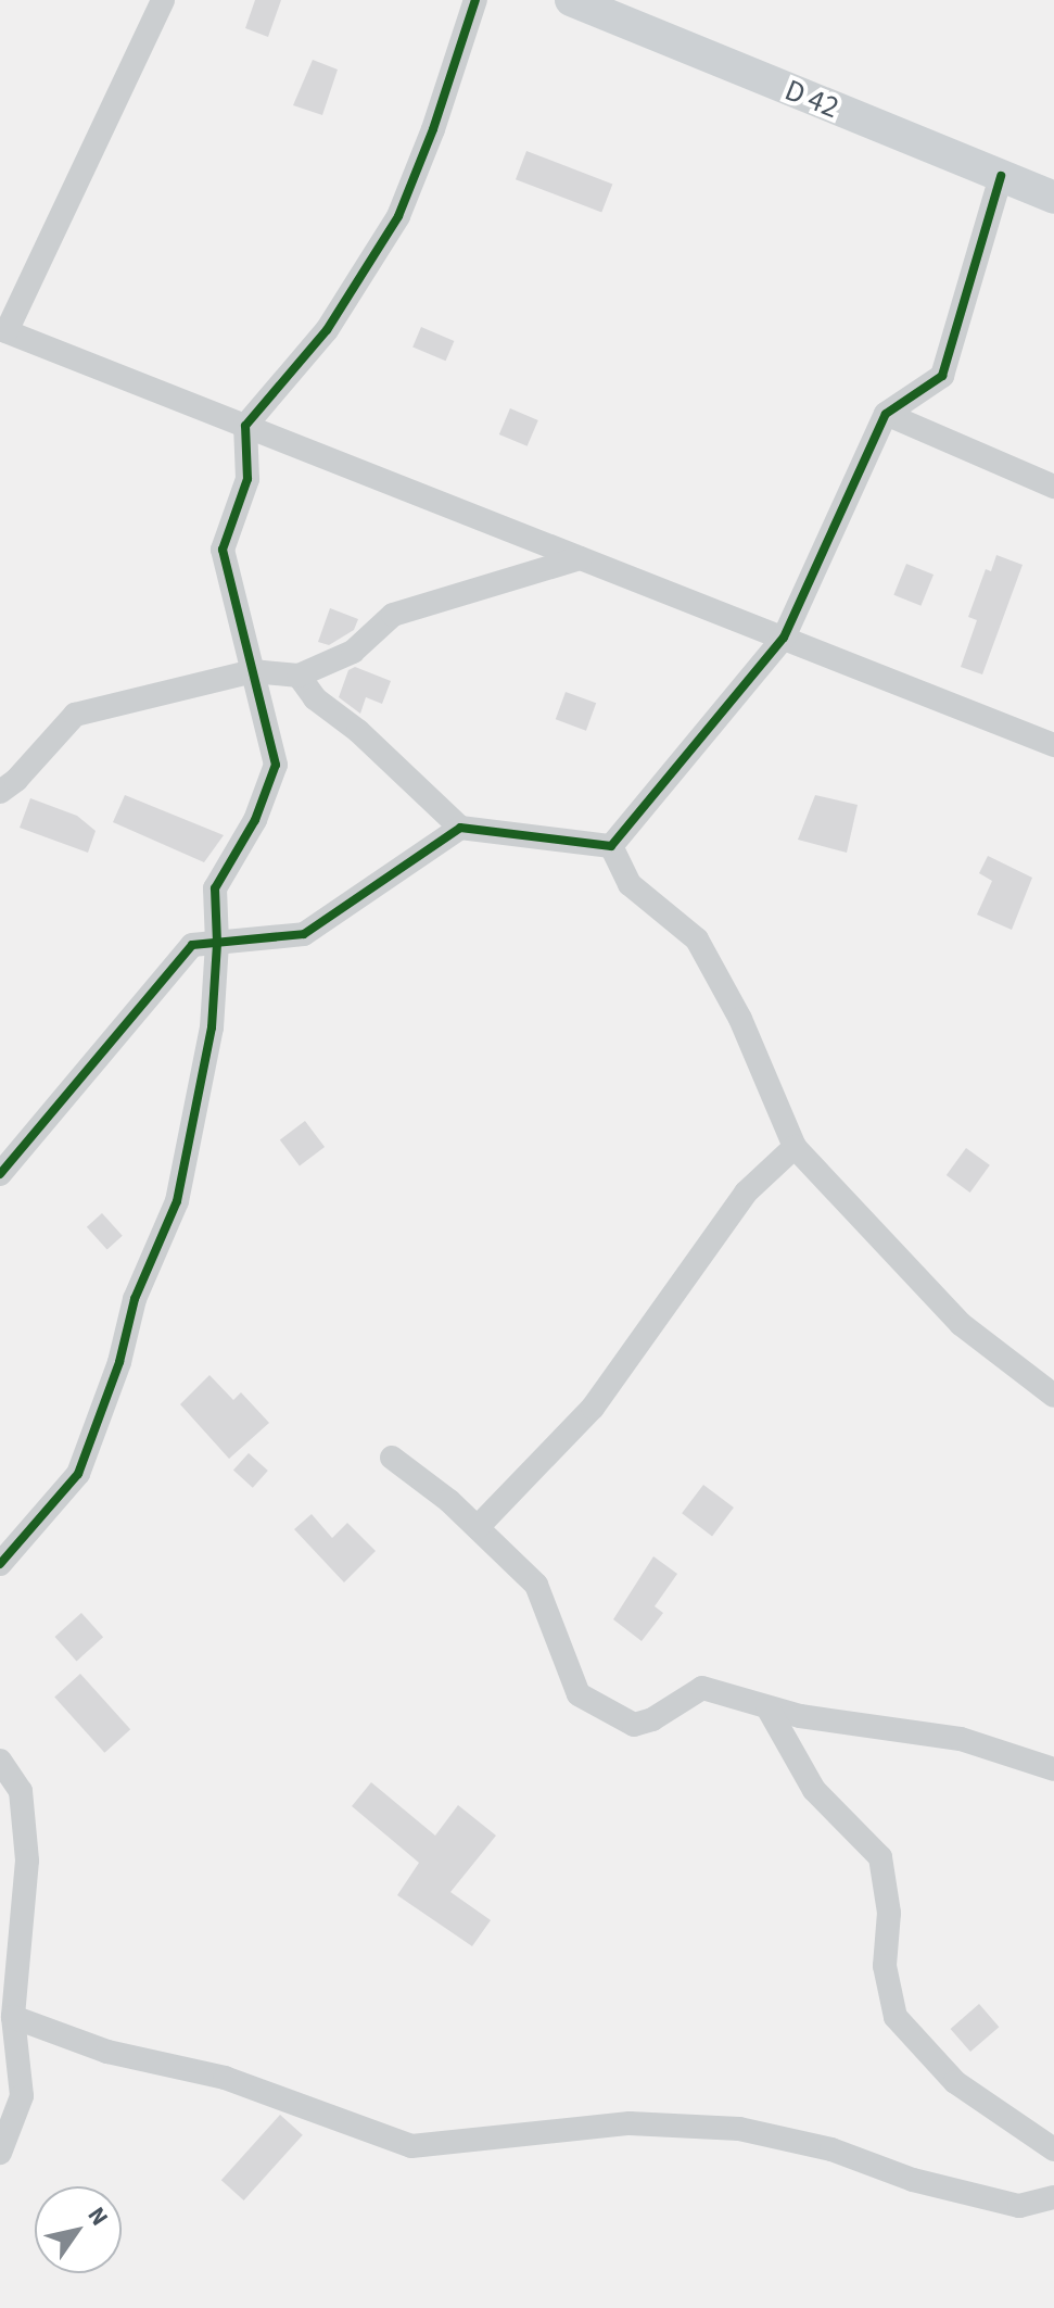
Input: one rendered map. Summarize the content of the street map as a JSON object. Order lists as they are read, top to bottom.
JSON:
{
  "streets": {
    "street": ["D 42"]
  },
  "north": "top right"
}
